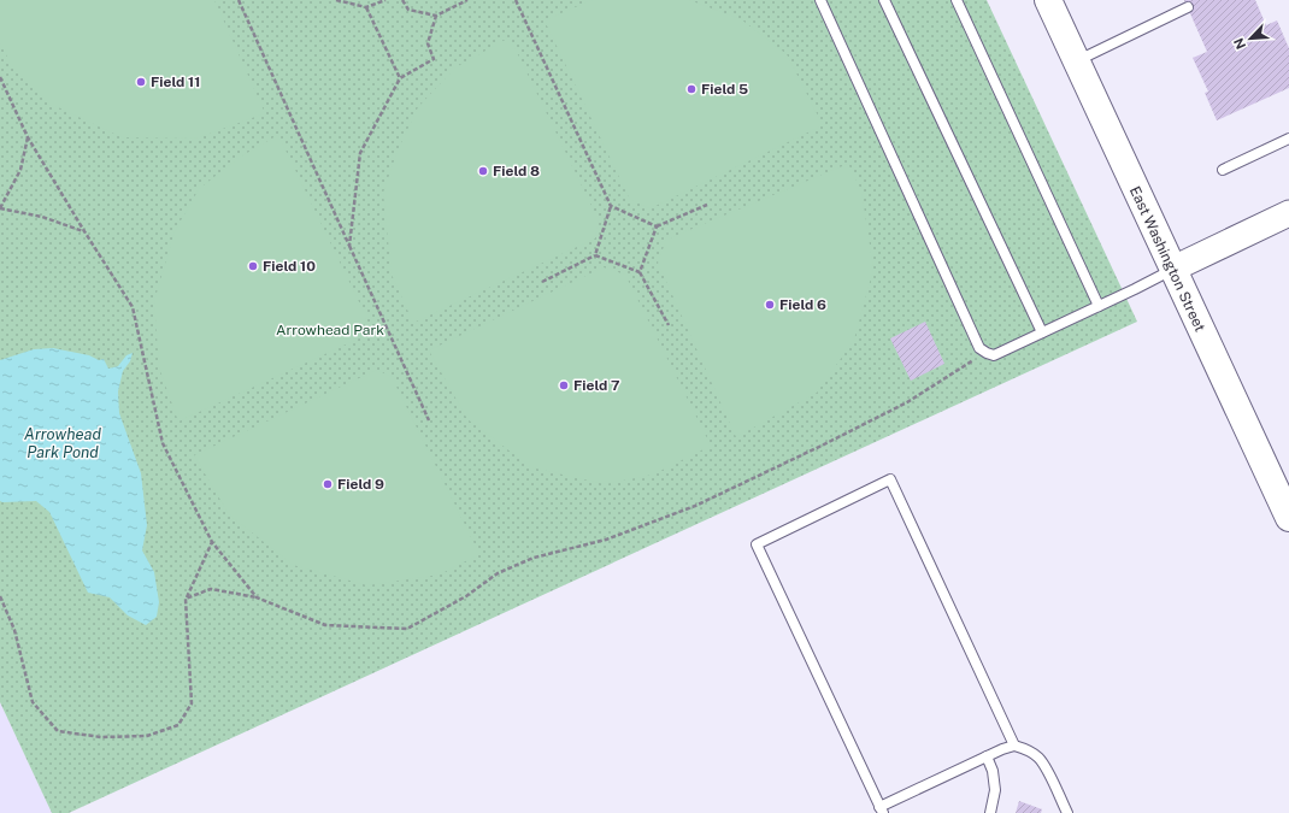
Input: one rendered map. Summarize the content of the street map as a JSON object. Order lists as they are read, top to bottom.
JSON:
{
  "streets": {
    "main road": ["East Washington Street"]
  },
  "water": ["Arrowhead Park Pond"],
  "parks": ["Arrowhead Park"],
  "places": [
    "Field 11",
    "Field 5",
    "Field 8",
    "Field 10",
    "Field 6",
    "Field 7",
    "Field 9"
  ],
  "north": "bottom left"
}
